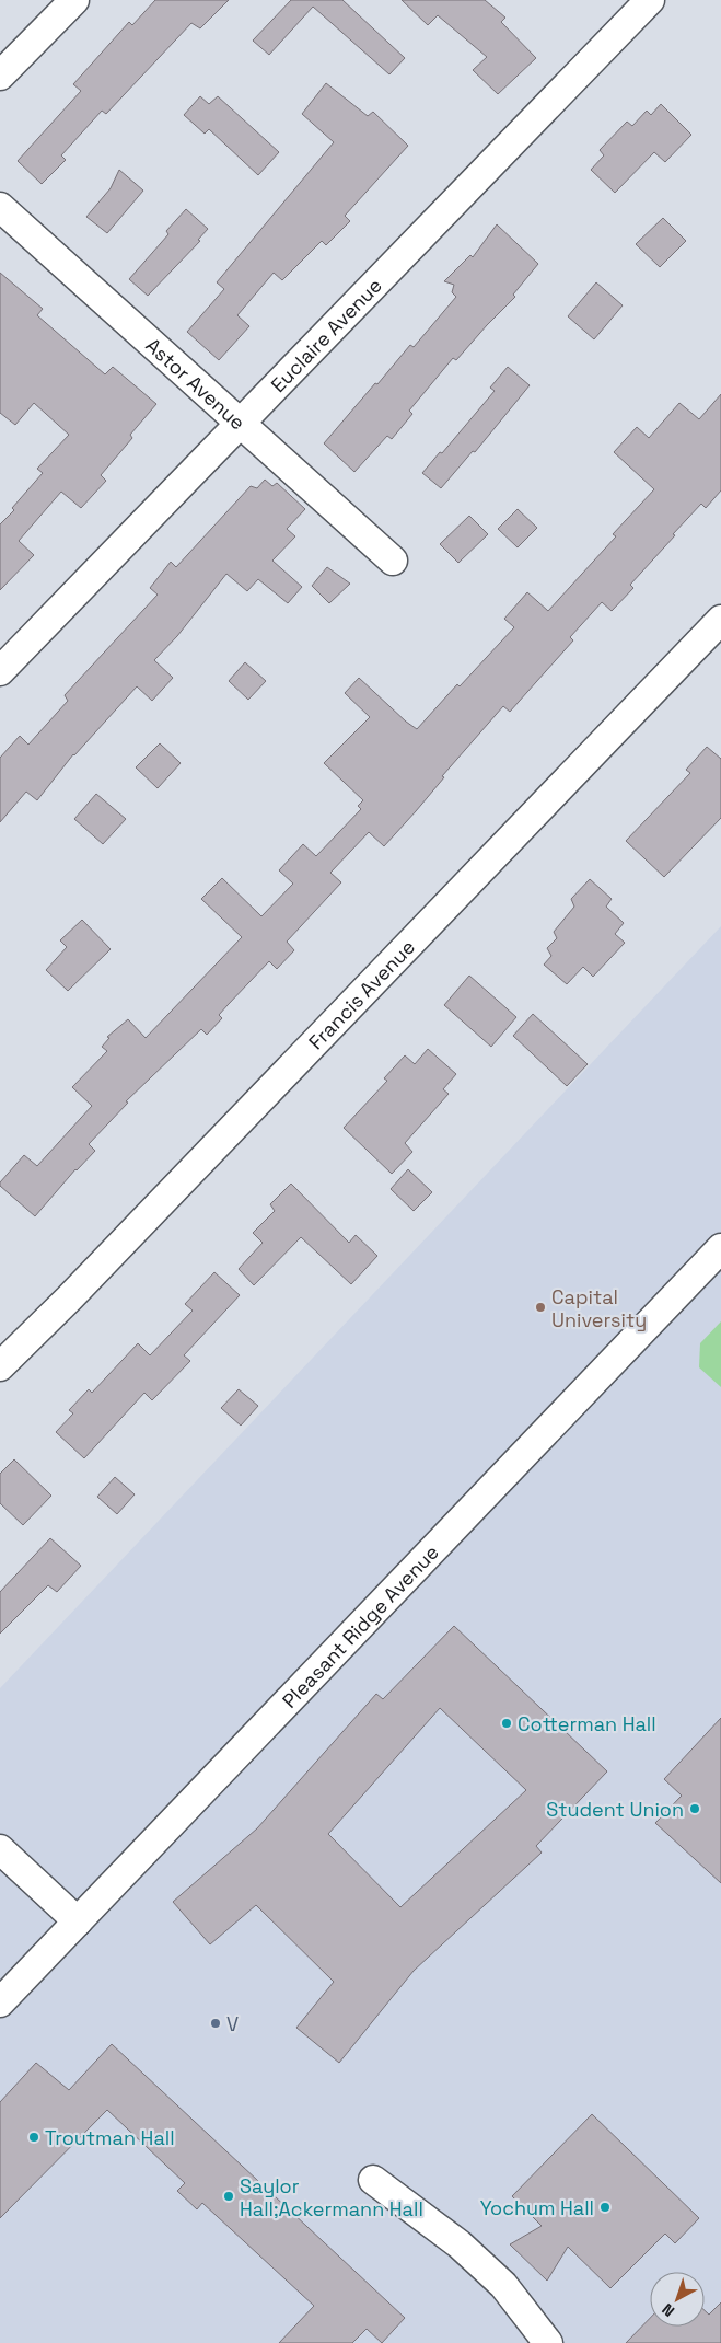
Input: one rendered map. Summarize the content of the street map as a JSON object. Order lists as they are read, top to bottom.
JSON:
{
  "streets": {
    "street": [
      "Euclaire Avenue",
      "Astor Avenue",
      "Francis Avenue",
      "Pleasant Ridge Avenue"
    ]
  },
  "crossings": [
    ["Euclaire Avenue", "Astor Avenue"]
  ],
  "places": [
    "Capital University",
    "Cotterman Hall",
    "Student Union",
    "V",
    "Troutman Hall",
    "Saylor Hall;Ackermann Hall",
    "Yochum Hall"
  ],
  "north": "bottom left"
}
